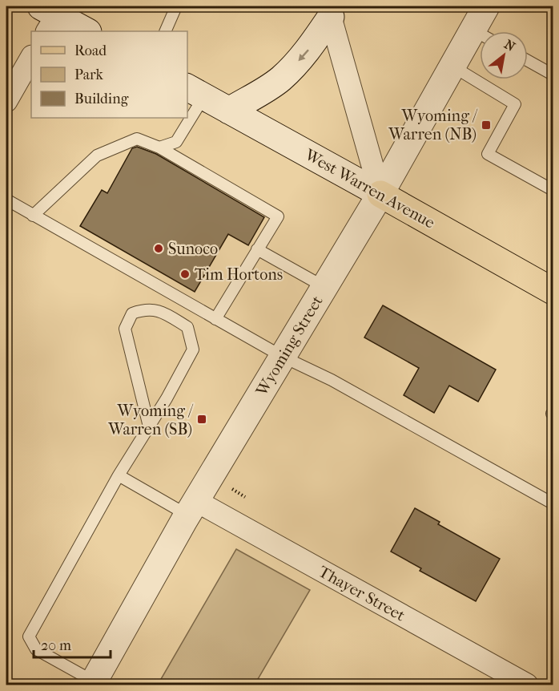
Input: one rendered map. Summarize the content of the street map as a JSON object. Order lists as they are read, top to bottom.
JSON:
{
  "streets": {
    "main road": ["West Warren Avenue"],
    "street": ["Wyoming Street", "Thayer Street"]
  },
  "crossings": [
    ["West Warren Avenue", "Wyoming Street"],
    ["Wyoming Street", "Thayer Street"]
  ],
  "places": {
    "transit": ["Wyoming / Warren (NB)", "Wyoming / Warren (SB)"],
    "other": ["Sunoco", "Tim Hortons"]
  },
  "legend": ["Road", "Park", "Building"],
  "scale_bar": "20 m",
  "north": "top right"
}
